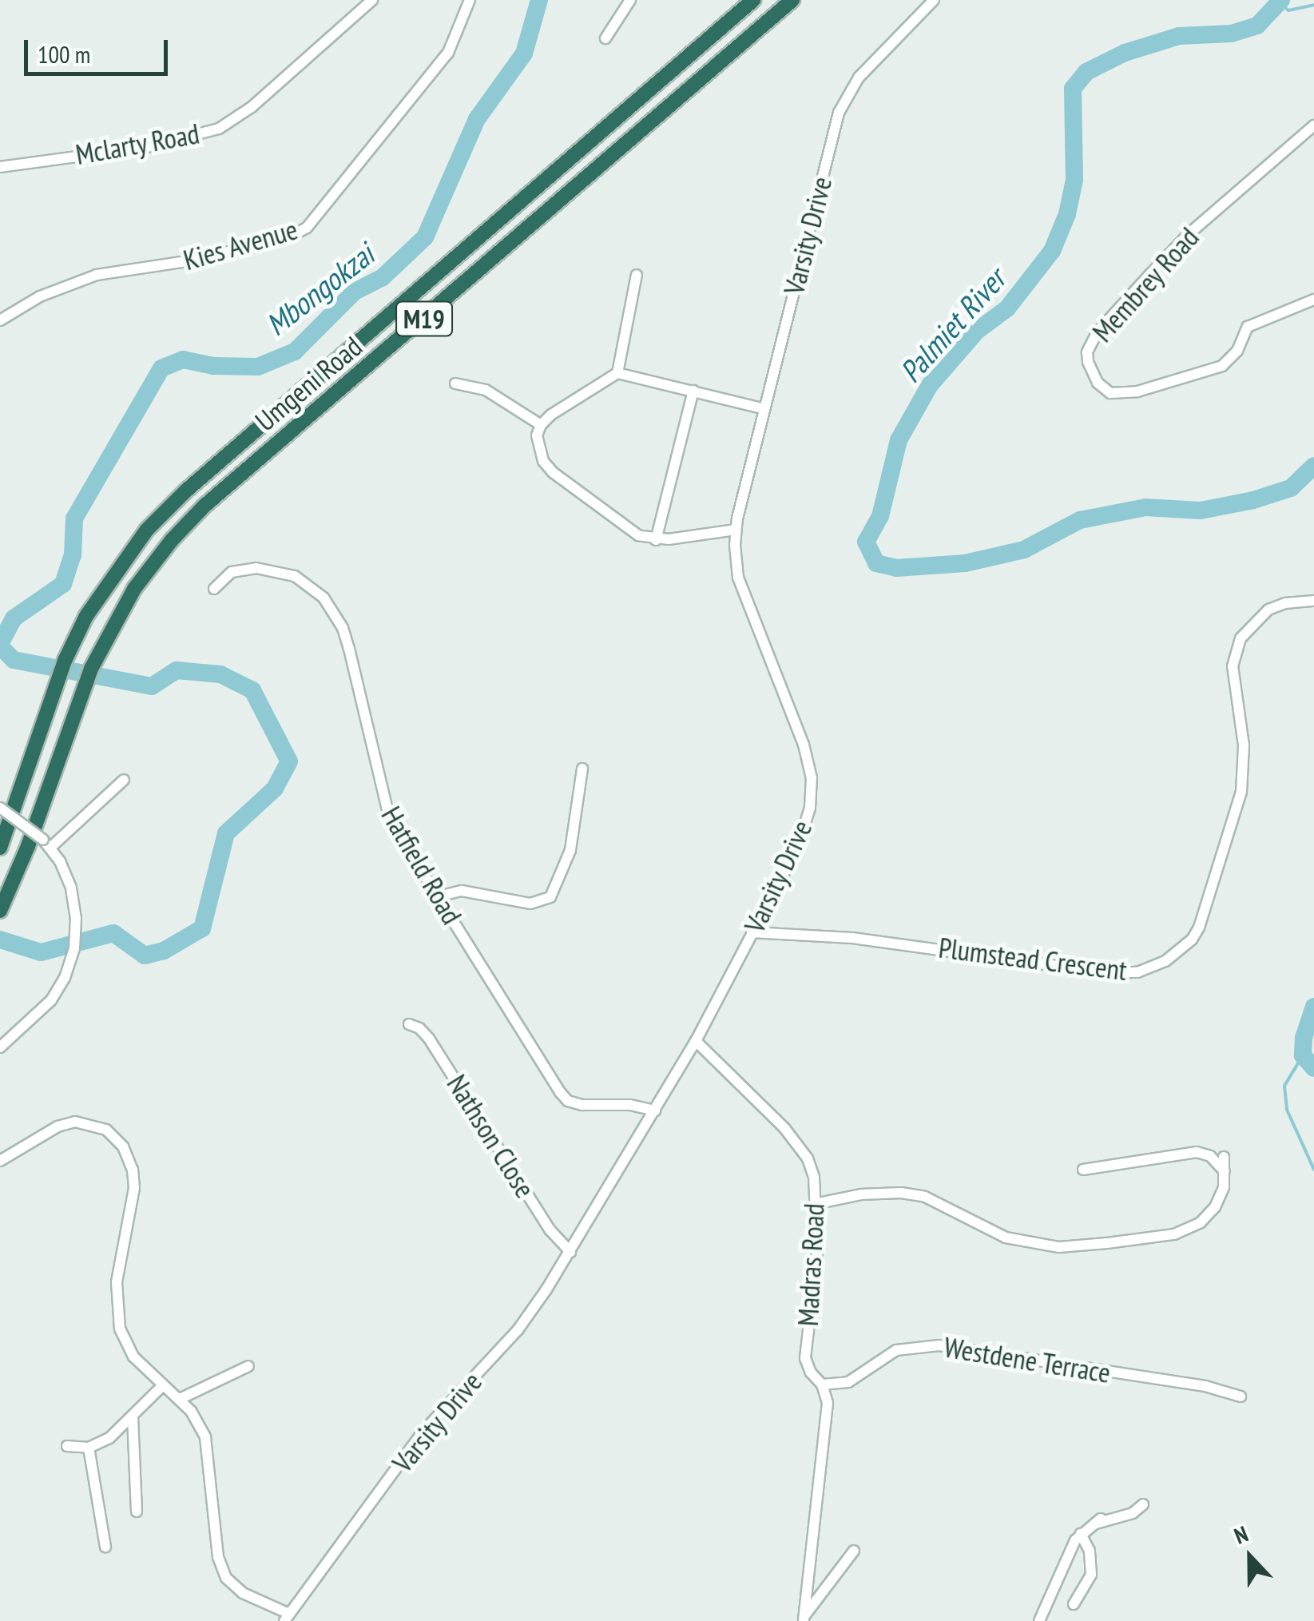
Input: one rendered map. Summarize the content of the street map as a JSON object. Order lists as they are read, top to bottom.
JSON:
{
  "streets": {
    "highway": ["M19", "Umgeni Road"],
    "street": [
      "Mclarty Road",
      "Varsity Drive",
      "Kies Avenue",
      "Membrey Road",
      "Hatfield Road",
      "Plumstead Crescent",
      "Nathson Close",
      "Madras Road",
      "Westdene Terrace"
    ]
  },
  "crossings": [
    ["Varsity Drive", "Hatfield Road"],
    ["Varsity Drive", "Plumstead Crescent"],
    ["Varsity Drive", "Nathson Close"],
    ["Varsity Drive", "Madras Road"],
    ["Madras Road", "Westdene Terrace"]
  ],
  "water": ["Mbongokzai", "Palmiet River"],
  "scale_bar": "100 m",
  "north": "top"
}
